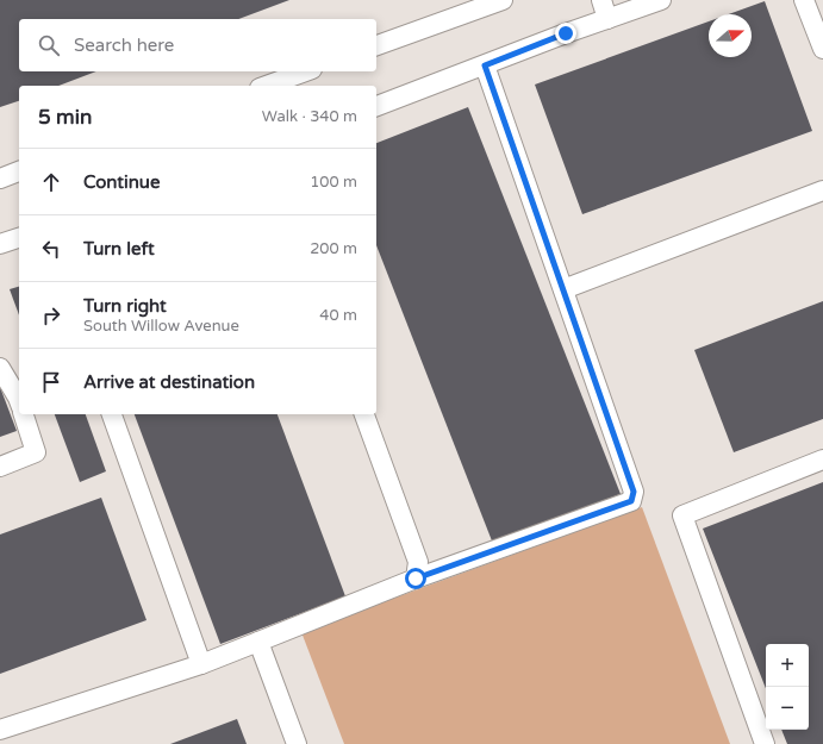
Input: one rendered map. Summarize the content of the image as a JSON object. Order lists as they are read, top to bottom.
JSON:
{
  "north": "right",
  "page": {
    "search": "Search here",
    "heading": ["5 min", "Walk · 340 m"],
    "list": [
      ["Continue", "100 m"],
      ["Turn left", "200 m"],
      ["Turn right", "South Willow Avenue", "40 m"],
      "Arrive at destination"
    ],
    "map_buttons": ["+", "−"]
  }
}
